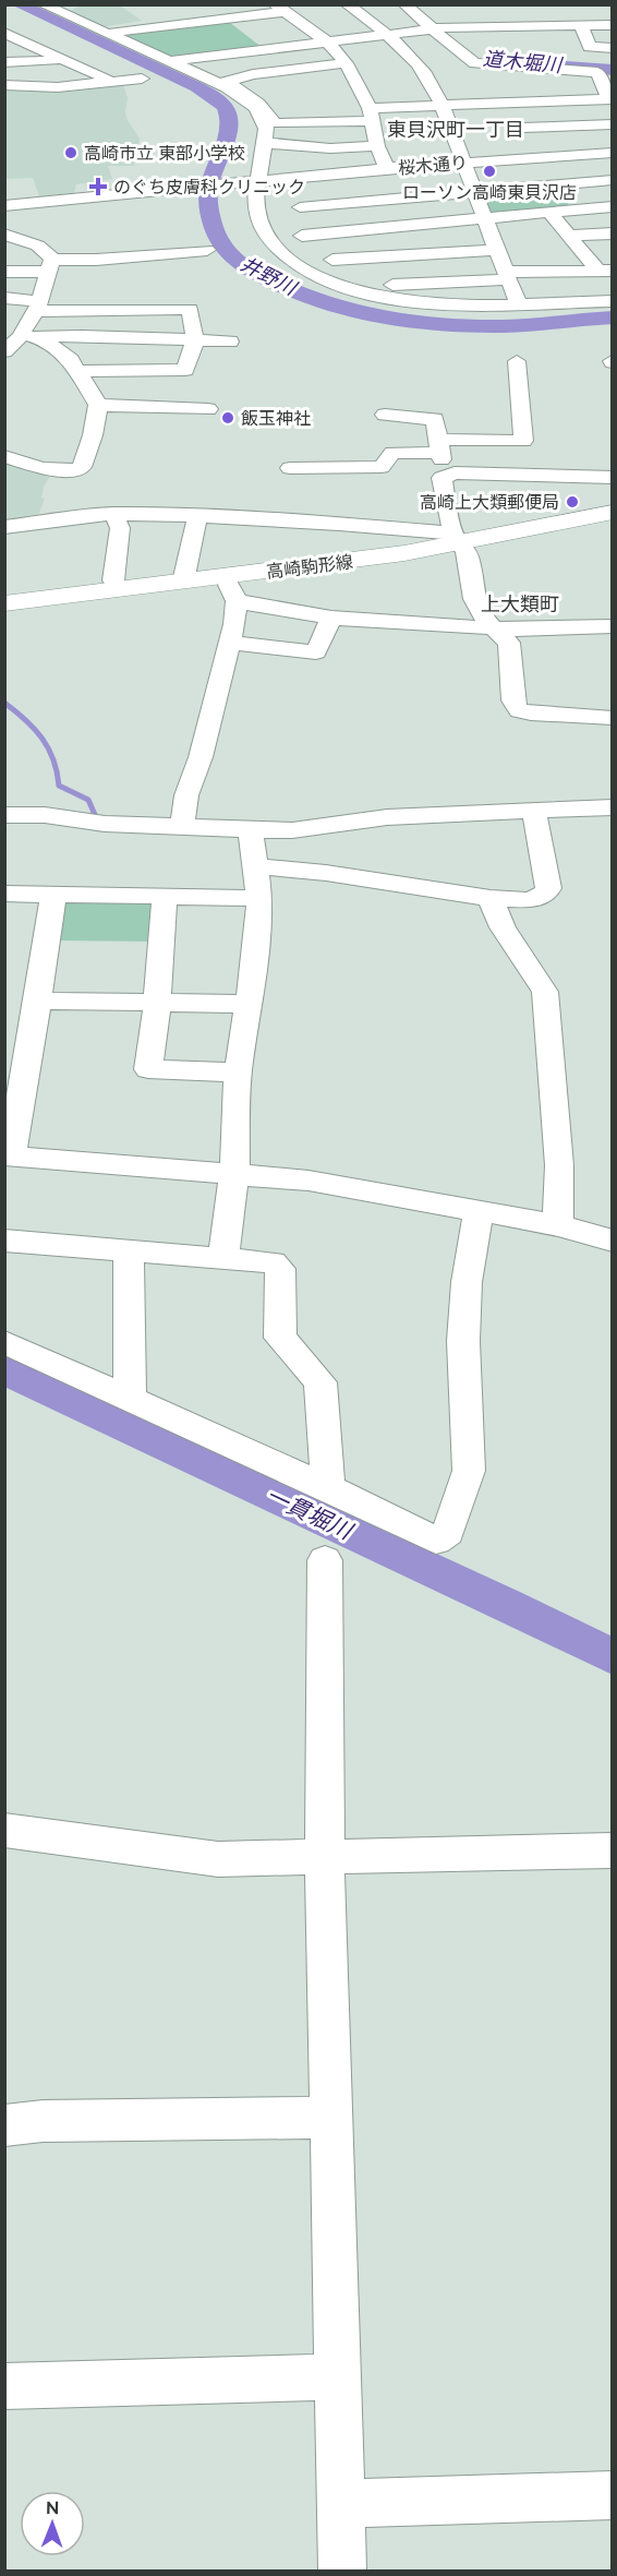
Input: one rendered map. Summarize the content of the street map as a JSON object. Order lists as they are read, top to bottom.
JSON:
{
  "streets": {
    "main road": ["高崎駒形線"],
    "street": ["桜木通り"]
  },
  "districts": ["東貝沢町一丁目", "上大類町"],
  "water": ["道木堀川", "井野川", "一貫堀川"],
  "places": {
    "other": [
      "高崎市立 東部小学校",
      "ローソン高崎東貝沢店",
      "飯玉神社",
      "高崎上大類郵便局"
    ],
    "health": ["のぐち皮膚科クリニック"]
  },
  "north": "top"
}
